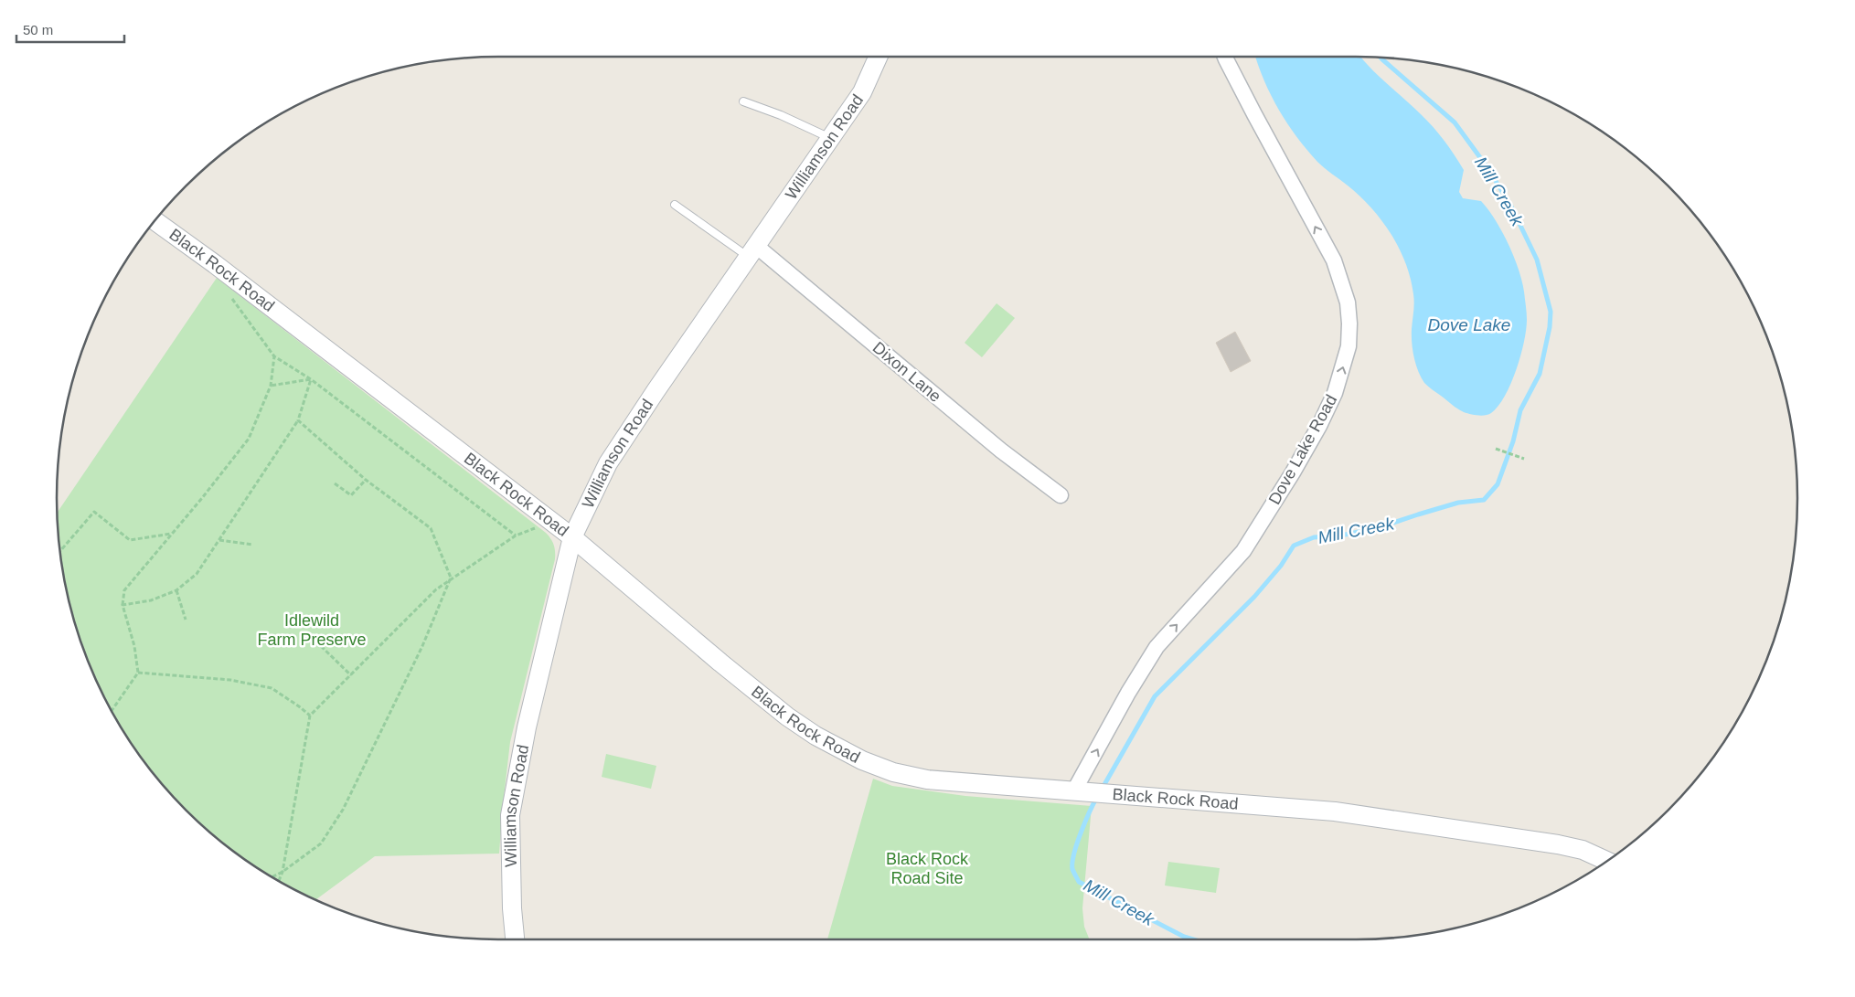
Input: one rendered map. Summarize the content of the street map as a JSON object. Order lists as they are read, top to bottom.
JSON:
{
  "streets": {
    "street": [
      "Williamson Road",
      "Black Rock Road",
      "Dixon Lane",
      "Dove Lake Road"
    ]
  },
  "crossings": [
    ["Williamson Road", "Black Rock Road"],
    ["Williamson Road", "Dixon Lane"],
    ["Black Rock Road", "Dove Lake Road"]
  ],
  "one_way": ["Dove Lake Road"],
  "water": ["Mill Creek", "Dove Lake"],
  "parks": ["Idlewild Farm Preserve", "Black Rock Road Site"],
  "scale_bar": "50 m"
}
